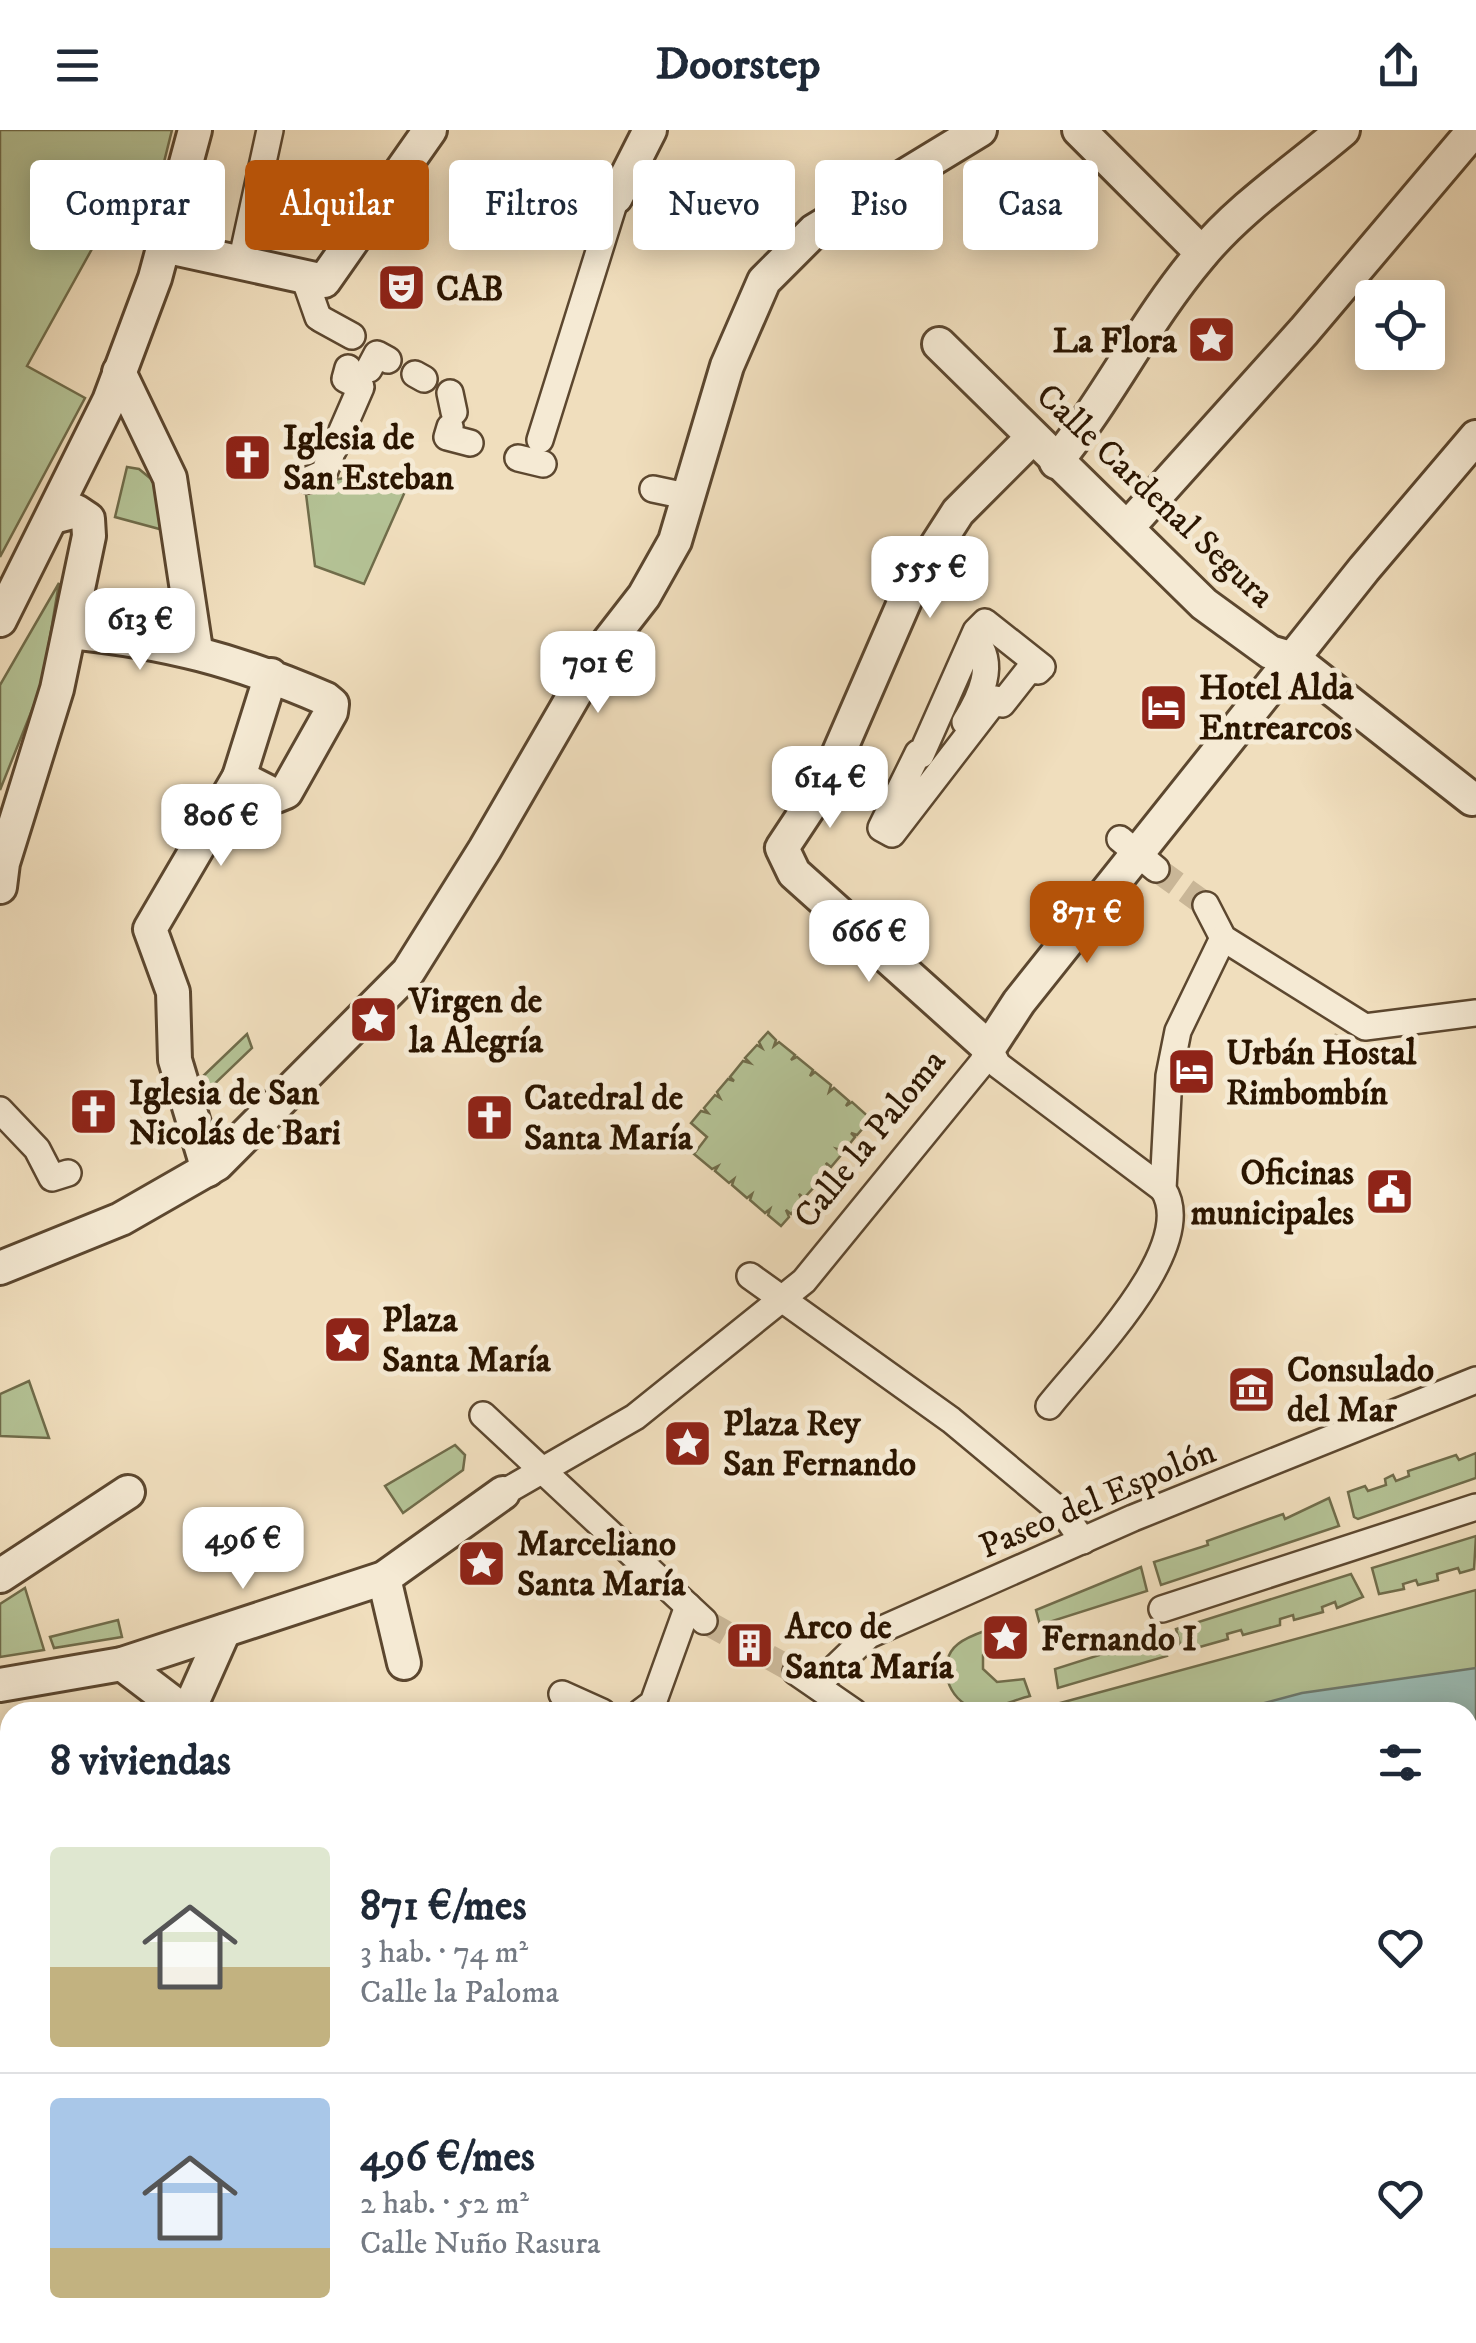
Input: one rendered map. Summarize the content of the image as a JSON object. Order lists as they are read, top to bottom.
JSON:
{
  "streets": {
    "street": ["Calle Cardenal Segura", "Calle la Paloma", "Paseo del Espolón"]
  },
  "crossings": [
    ["Calle Cardenal Segura", "Calle la Paloma"]
  ],
  "places": {
    "theatre": ["CAB"],
    "place": [
      "La Flora",
      "Virgen de la Alegría",
      "Plaza Santa María",
      "Plaza Rey San Fernando",
      "Marceliano Santa María",
      "Fernando I"
    ],
    "church": ["Iglesia de San Esteban", "Iglesia de San Nicolás de Bari", "Catedral de Santa María"],
    "hotel": ["Hotel Alda Entrearcos", "Urbán Hostal Rimbombín"],
    "public building": ["Oficinas municipales"],
    "museum": ["Consulado del Mar"],
    "building": ["Arco de Santa María"]
  },
  "page": {
    "header": "Doorstep",
    "chip": [
      "Comprar",
      "Alquilar",
      "Filtros",
      "Nuevo",
      "Piso",
      "Casa"
    ],
    "price": [
      "555 €",
      "613 €",
      "701 €",
      "614 €",
      "806 €",
      "871 €",
      "666 €",
      "496 €"
    ],
    "heading": "8 viviendas",
    "list": [
      {
        "name": "871 €/mes",
        "note": "3 hab. · 74 m² · Calle la Paloma"
      },
      {
        "name": "496 €/mes",
        "note": "2 hab. · 52 m² · Calle Nuño Rasura"
      }
    ]
  }
}
